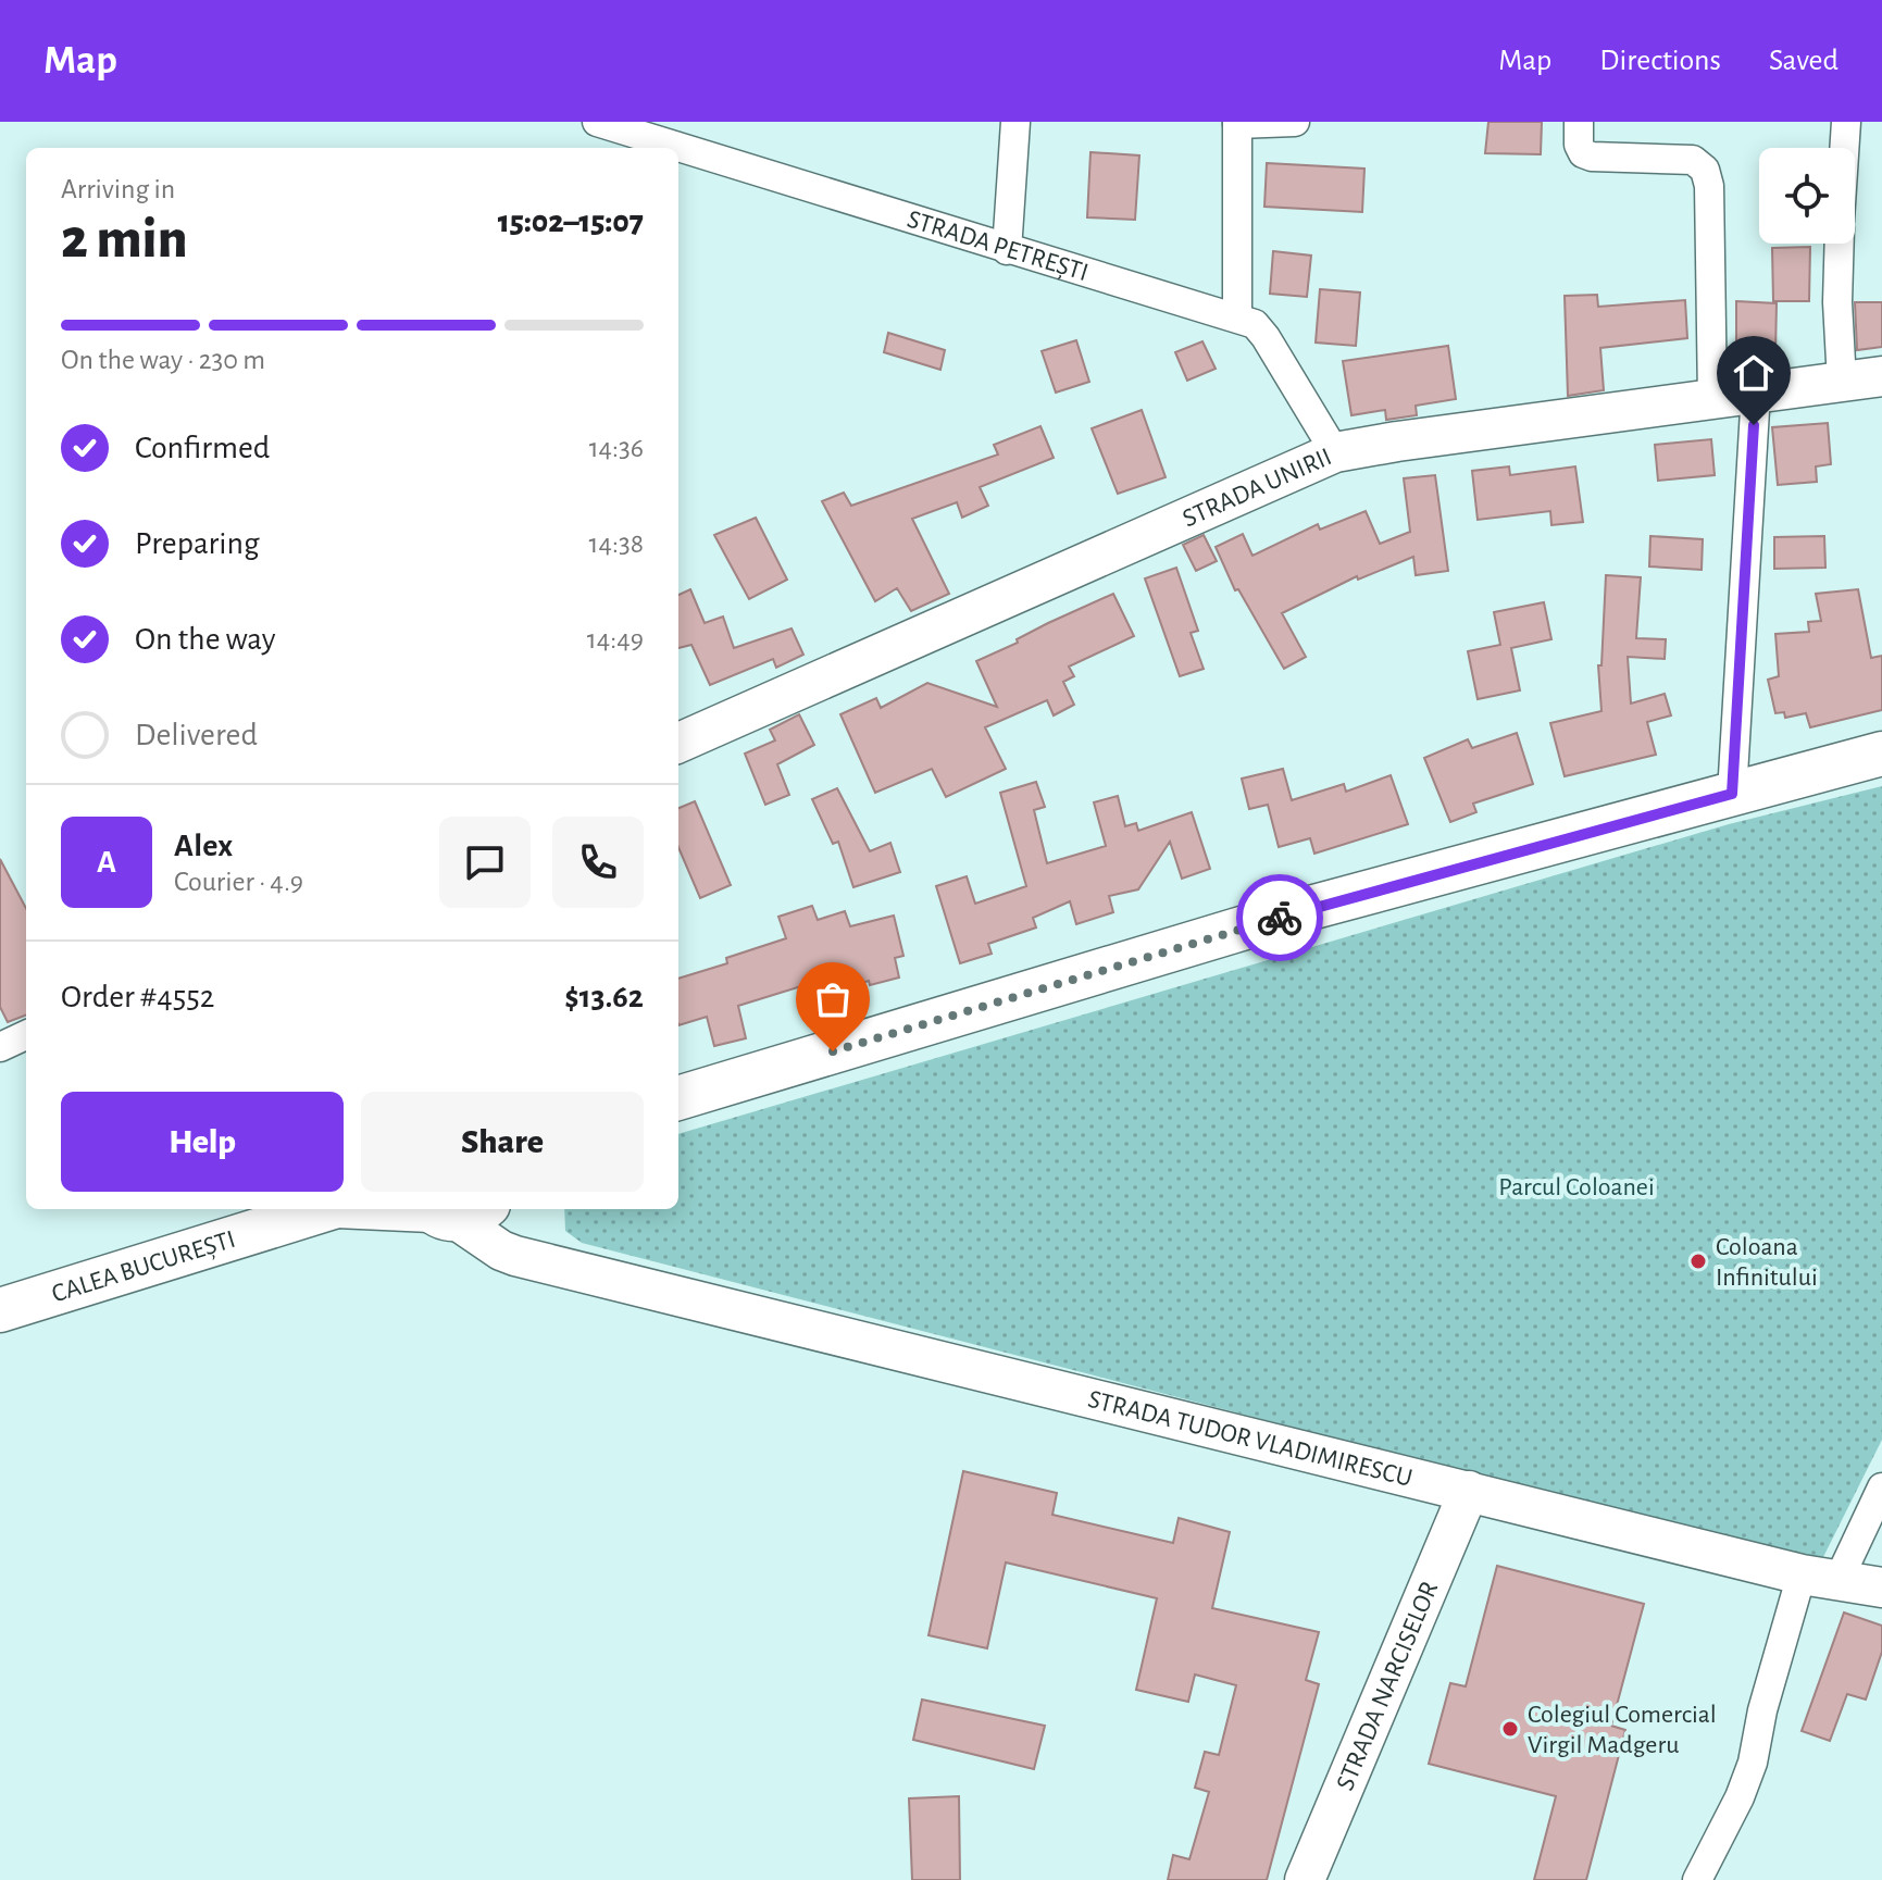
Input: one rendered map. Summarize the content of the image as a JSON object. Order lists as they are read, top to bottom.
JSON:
{
  "streets": {
    "main road": [
      "STRADA UNIRII",
      "CALEA BUCUREȘTI",
      "STRADA TUDOR VLADIMIRESCU",
      "STRADA NARCISELOR"
    ],
    "street": ["STRADA PETREȘTI"]
  },
  "crossings": [
    ["STRADA PETREȘTI", "STRADA UNIRII"],
    ["STRADA TUDOR VLADIMIRESCU", "STRADA NARCISELOR"]
  ],
  "parks": ["Parcul Coloanei"],
  "places": ["Coloana Infinitului", "Colegiul Comercial Virgil Madgeru"],
  "page": {
    "header": "Map",
    "nav": ["Map", "Directions", "Saved"],
    "heading": ["2 min", "Arriving in", "15:02–15:07"],
    "panel": [
      "Alex",
      "Courier · 4.9",
      "Order #4552",
      "$13.62"
    ],
    "bar": "On the way · 230 m",
    "list": [
      ["Confirmed", "14:36"],
      ["Preparing", "14:38"],
      ["On the way", "14:49"],
      "Delivered"
    ],
    "round": "A",
    "buttons": ["Help", "Share"]
  }
}
